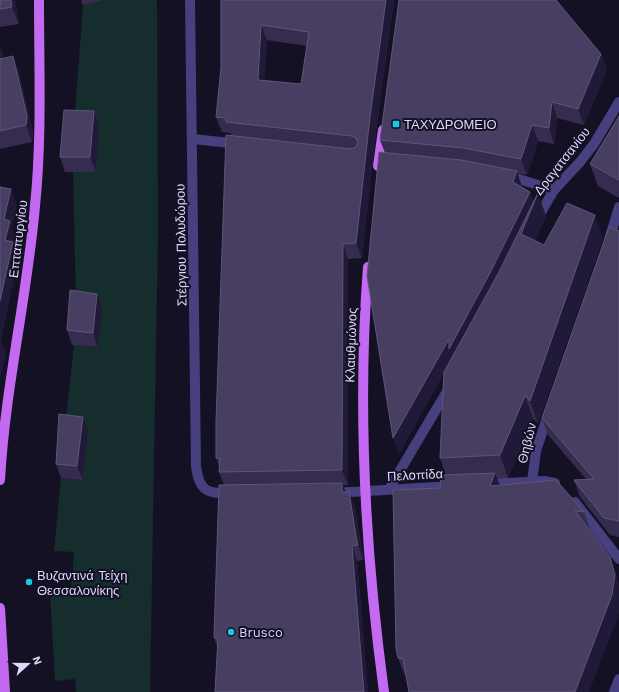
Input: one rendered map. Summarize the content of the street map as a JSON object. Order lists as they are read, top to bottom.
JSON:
{
  "streets": {
    "main road": ["Επταπυργίου", "Κλαυθμώνος"],
    "street": [
      "Δραγατσανίου",
      "Στέργιου Πολυδώρου",
      "Θηβών",
      "Πελοπίδα"
    ]
  },
  "crossings": [
    ["Κλαυθμώνος", "Πελοπίδα"]
  ],
  "places": {
    "transit": ["ΤΑΧΥΔΡΟΜΕΙΟ"],
    "other": ["Βυζαντινά Τείχη Θεσσαλονίκης", "Brusco"]
  },
  "north": "right"
}
